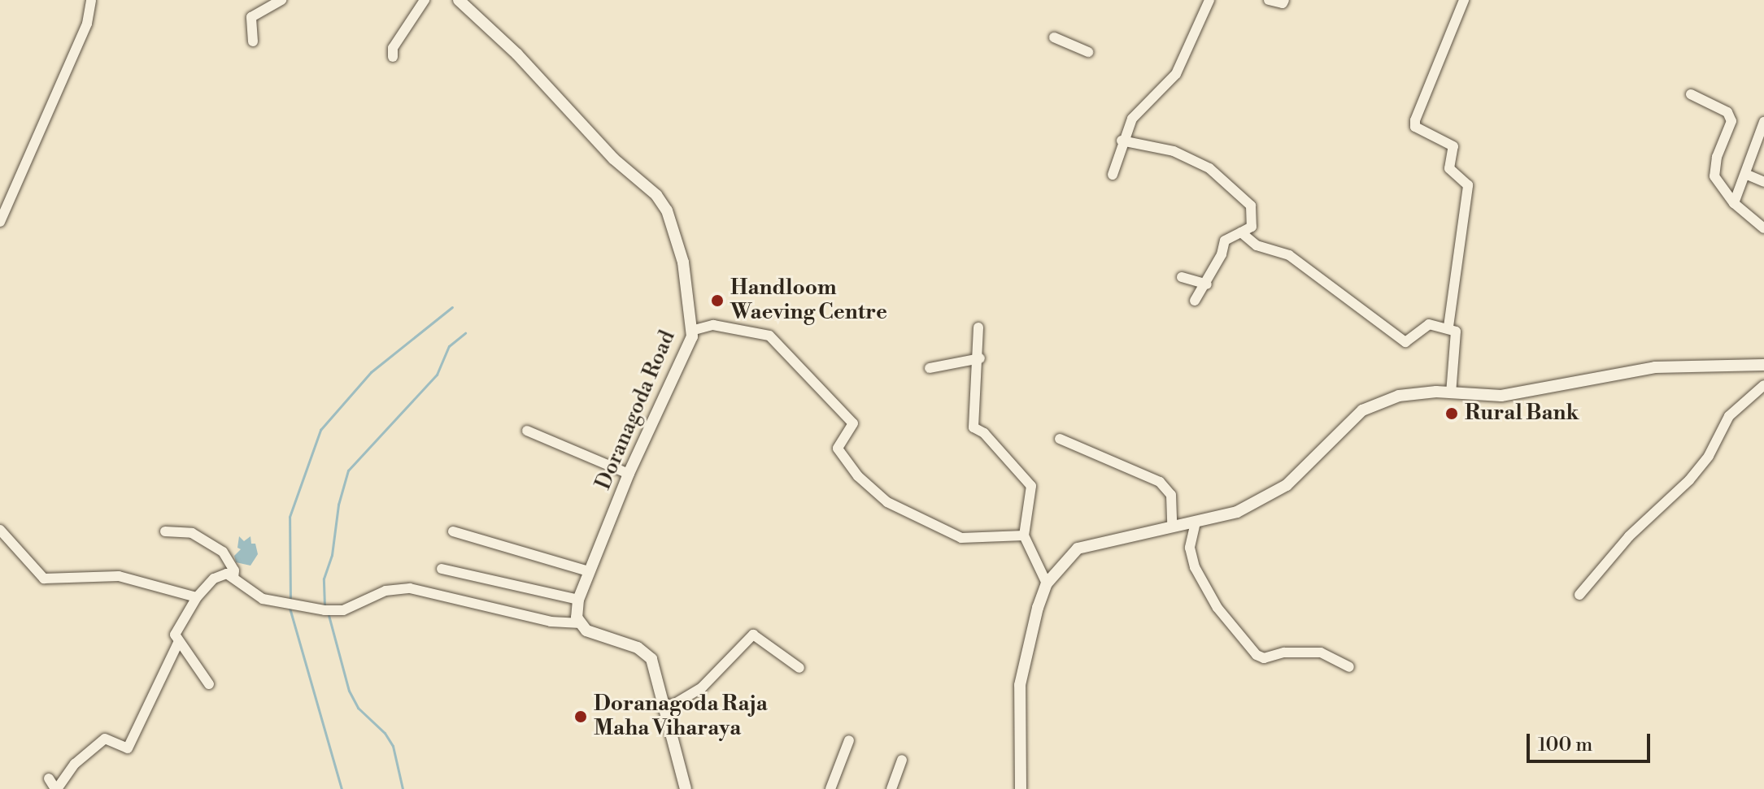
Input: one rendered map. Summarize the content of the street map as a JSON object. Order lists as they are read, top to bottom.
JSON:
{
  "streets": {
    "street": ["Doranagoda Road"]
  },
  "places": ["Handloom Waeving Centre", "Rural Bank", "Doranagoda Raja Maha Viharaya"],
  "scale_bar": "100 m"
}
